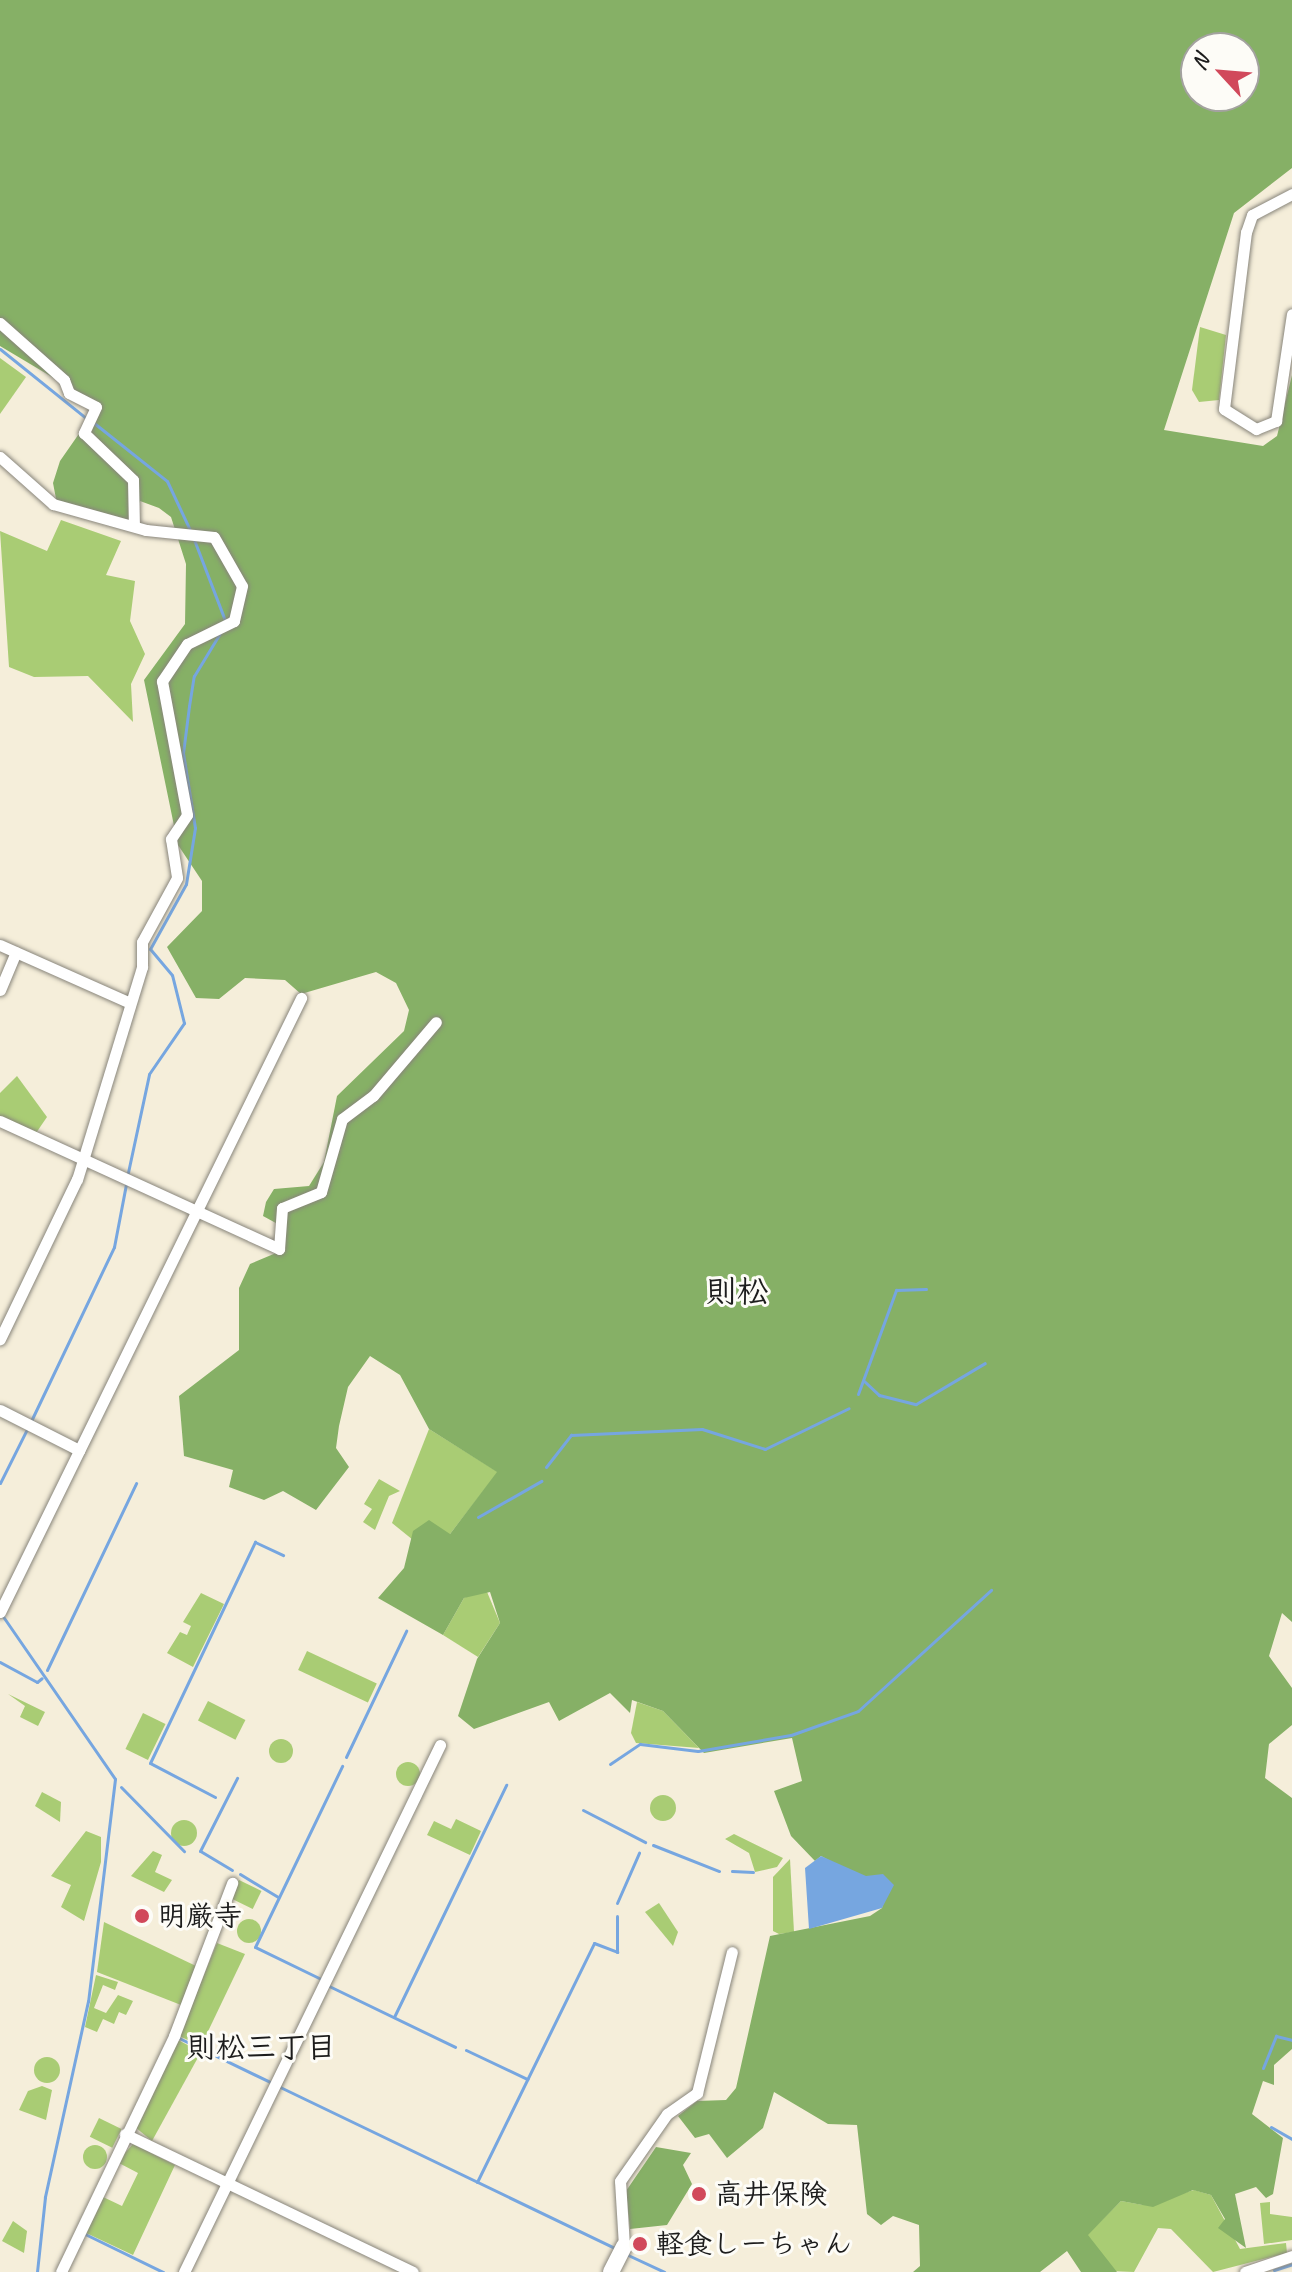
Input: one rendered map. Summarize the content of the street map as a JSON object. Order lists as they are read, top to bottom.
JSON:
{
  "districts": ["則松", "則松三丁目"],
  "places": ["明厳寺", "高井保険", "軽食しーちゃん"],
  "north": "top left"
}
